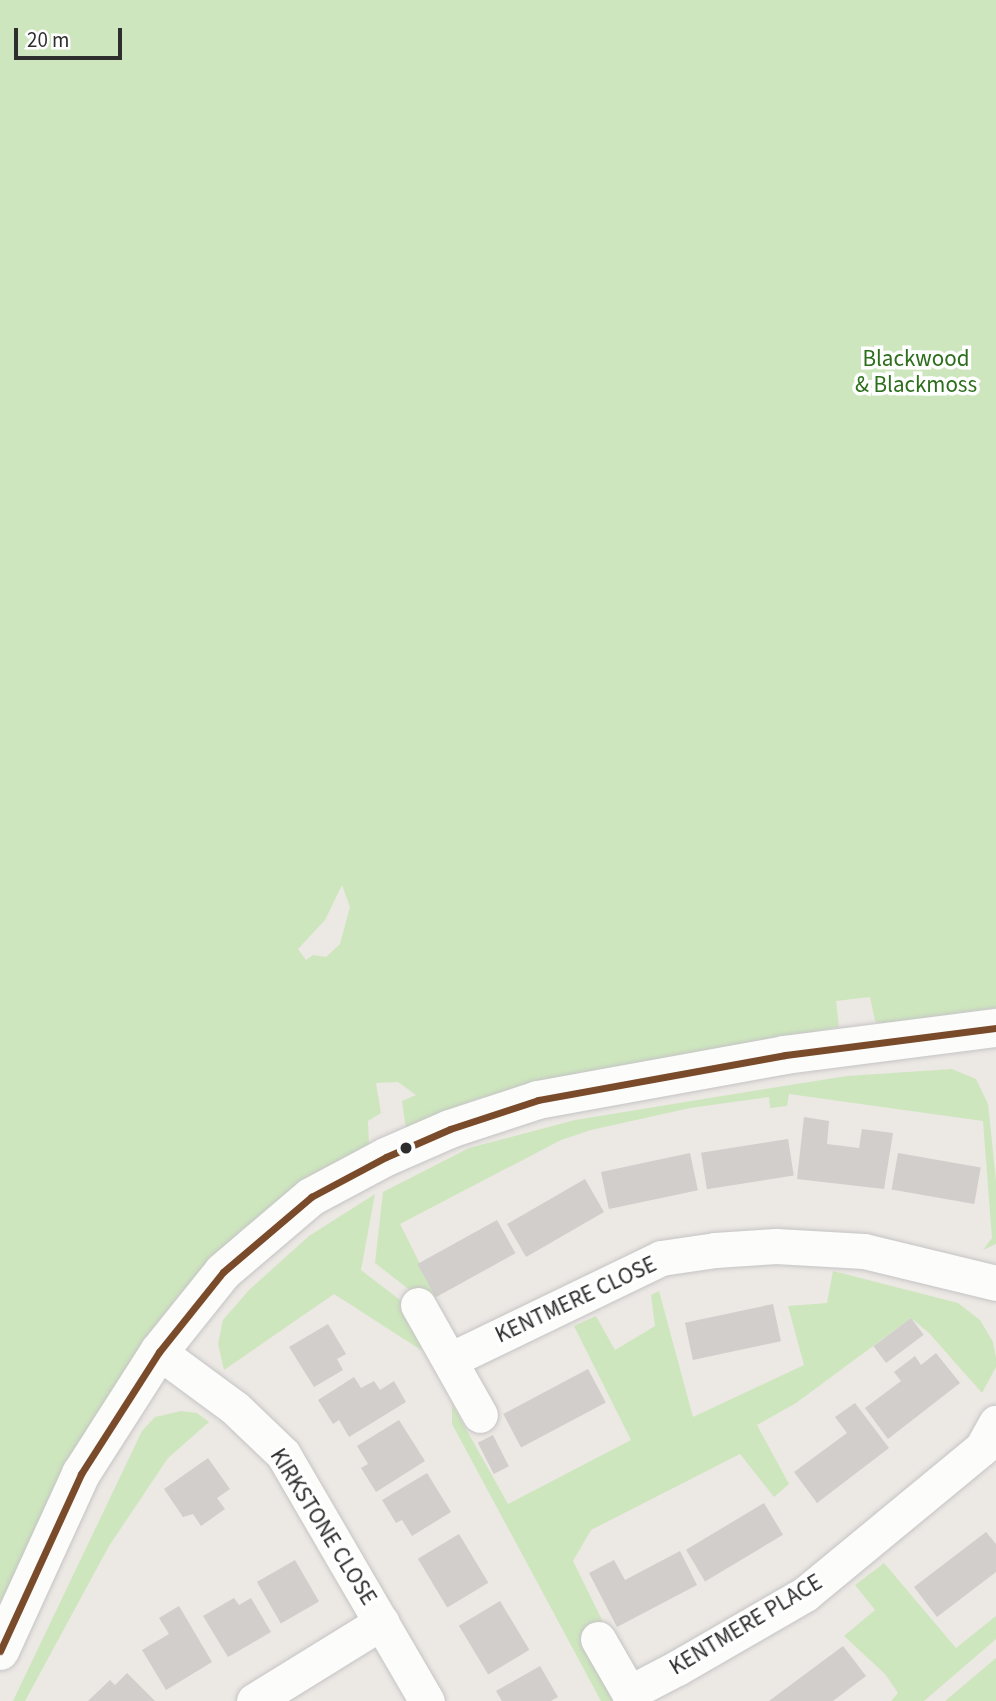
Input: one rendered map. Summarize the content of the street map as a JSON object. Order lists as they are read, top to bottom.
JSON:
{
  "streets": {
    "street": ["KENTMERE CLOSE", "KIRKSTONE CLOSE", "KENTMERE PLACE"]
  },
  "parks": ["Blackwood & Blackmoss"],
  "scale_bar": "20 m"
}
